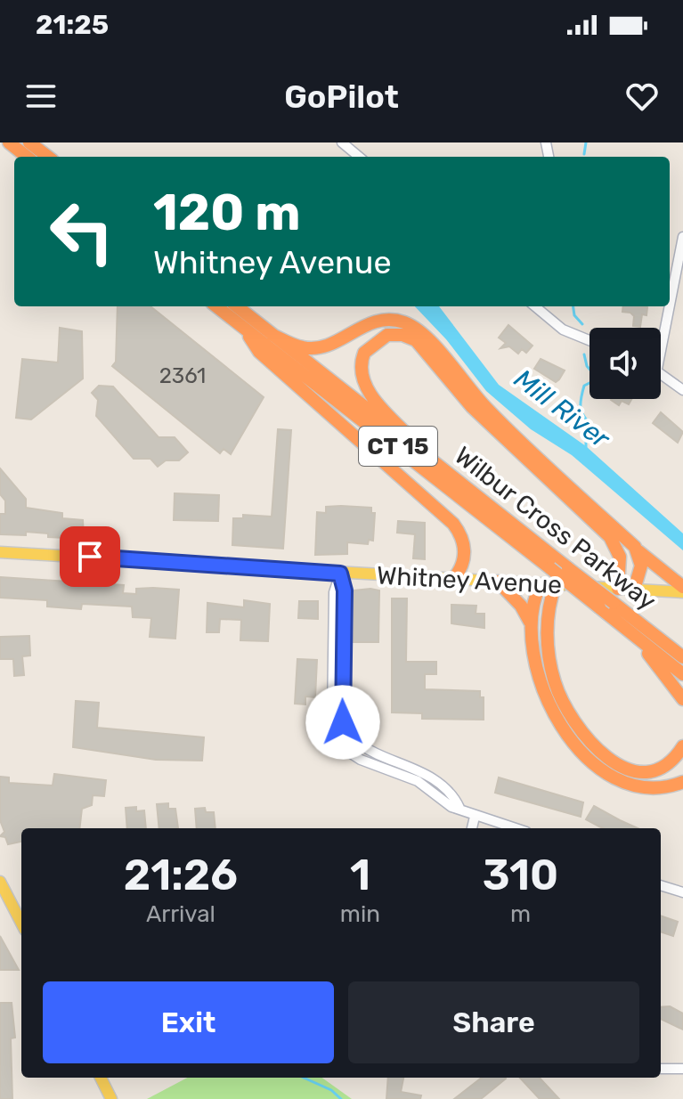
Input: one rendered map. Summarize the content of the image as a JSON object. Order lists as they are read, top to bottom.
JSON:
{
  "streets": {
    "highway": ["CT 15", "Wilbur Cross Parkway"],
    "main road": ["Whitney Avenue"]
  },
  "water": ["Mill River"],
  "house_numbers": ["2361"],
  "page": {
    "status": "21:25",
    "header": "GoPilot",
    "turn": ["120 m", "Whitney Avenue"],
    "eta": [
      "21:26",
      "Arrival",
      "1",
      "min",
      "310",
      "m"
    ],
    "buttons": ["Exit", "Share"]
  }
}
